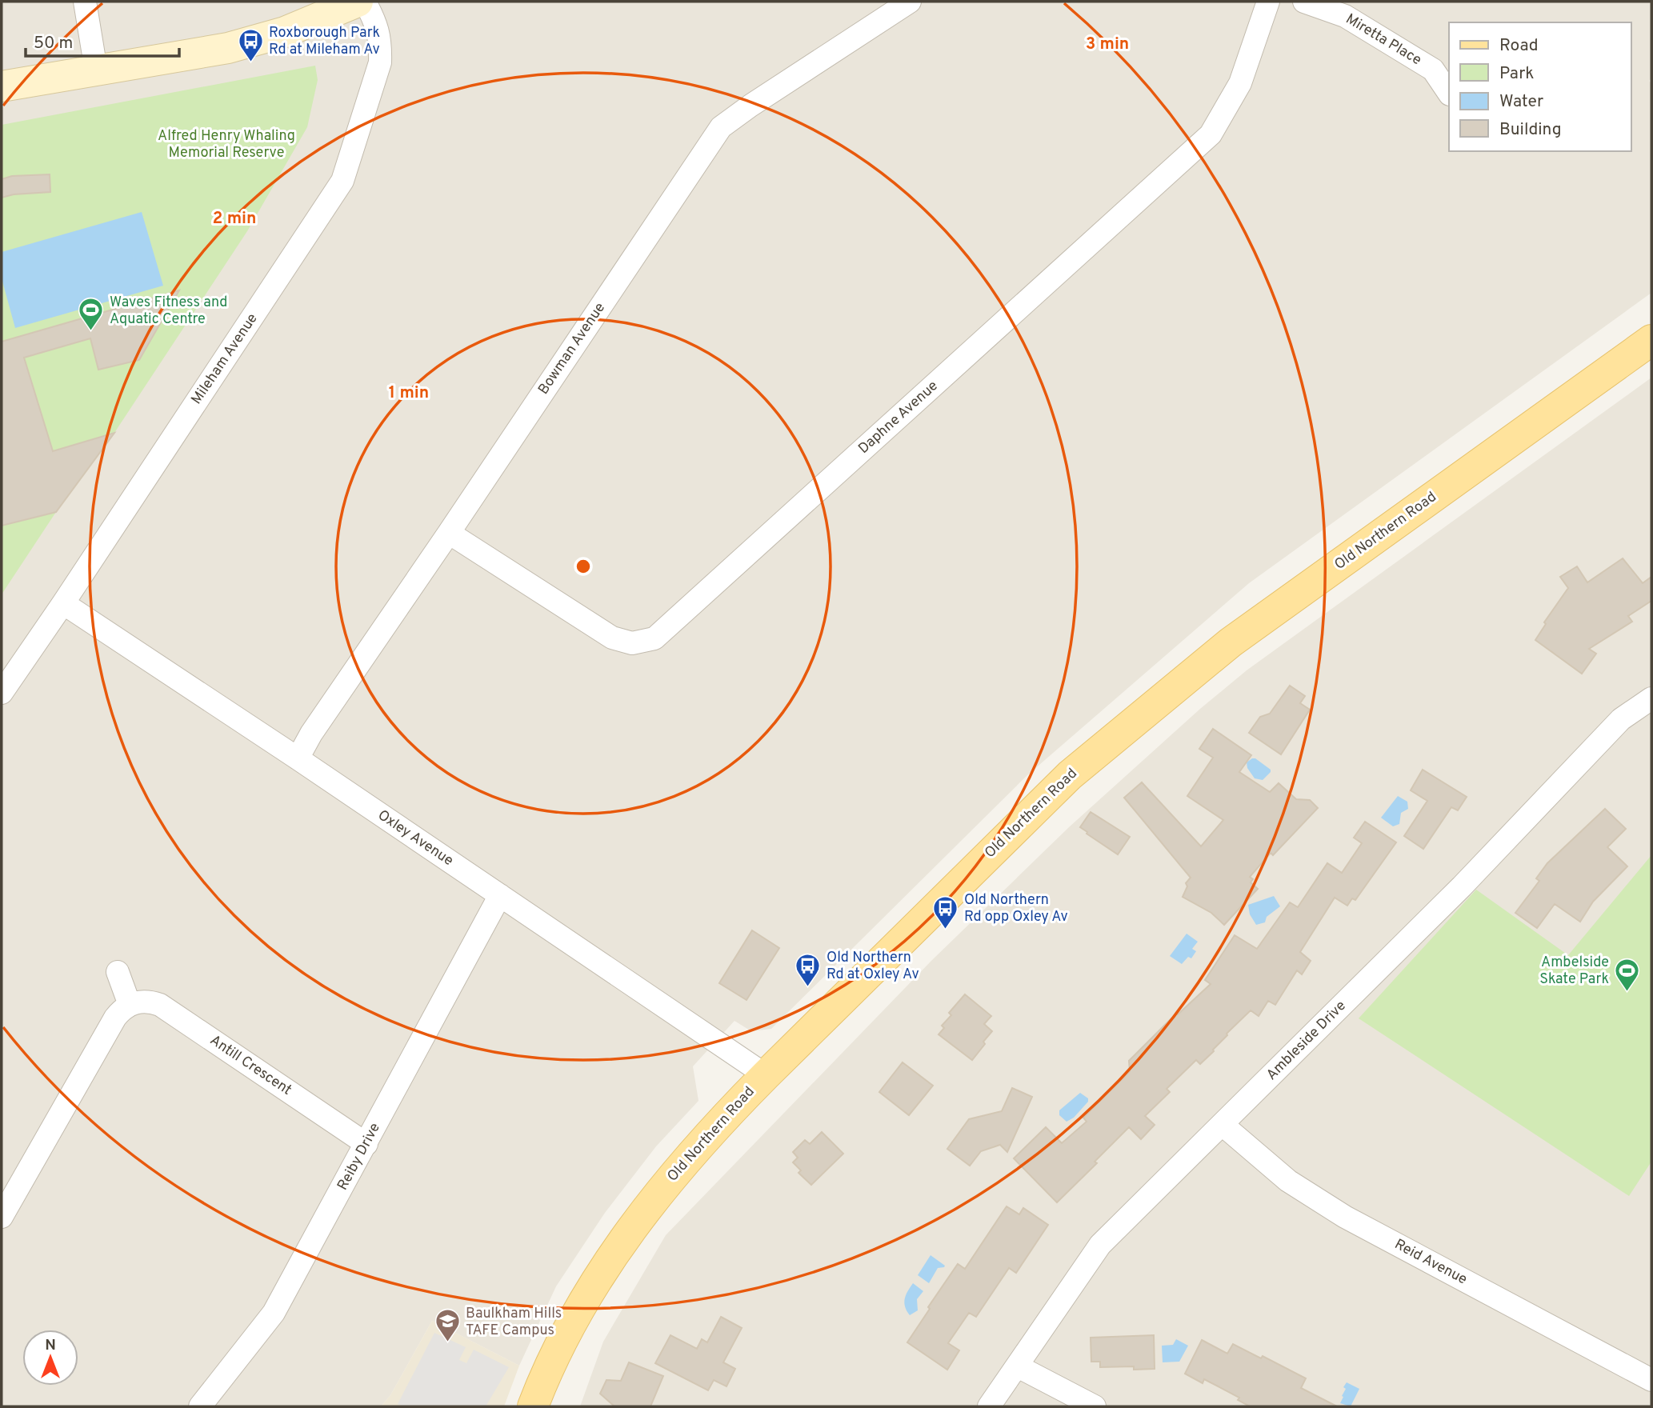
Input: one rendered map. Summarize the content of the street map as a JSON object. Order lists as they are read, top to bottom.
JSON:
{
  "streets": {
    "main road": ["Old Northern Road"],
    "street": [
      "Miretta Place",
      "Bowman Avenue",
      "Mileham Avenue",
      "Daphne Avenue",
      "Oxley Avenue",
      "Ambleside Drive",
      "Antill Crescent",
      "Reiby Drive",
      "Reid Avenue"
    ]
  },
  "crossings": [
    ["Bowman Avenue", "Daphne Avenue"],
    ["Bowman Avenue", "Oxley Avenue"],
    ["Mileham Avenue", "Oxley Avenue"],
    ["Old Northern Road", "Oxley Avenue"],
    ["Oxley Avenue", "Reiby Drive"],
    ["Ambleside Drive", "Reid Avenue"],
    ["Antill Crescent", "Reiby Drive"]
  ],
  "parks": ["Alfred Henry Whaling Memorial Reserve"],
  "places": {
    "bus stop": ["Roxborough Park Rd at Mileham Av", "Old Northern Rd opp Oxley Av", "Old Northern Rd at Oxley Av"],
    "sports": ["Waves Fitness and Aquatic Centre", "Ambelside Skate Park"],
    "school or university": ["Baulkham Hills TAFE Campus"]
  },
  "legend": [
    "Road",
    "Park",
    "Water",
    "Building"
  ],
  "scale_bar": "50 m",
  "north": "top",
  "rings": ["3 min", "2 min", "1 min"]
}
